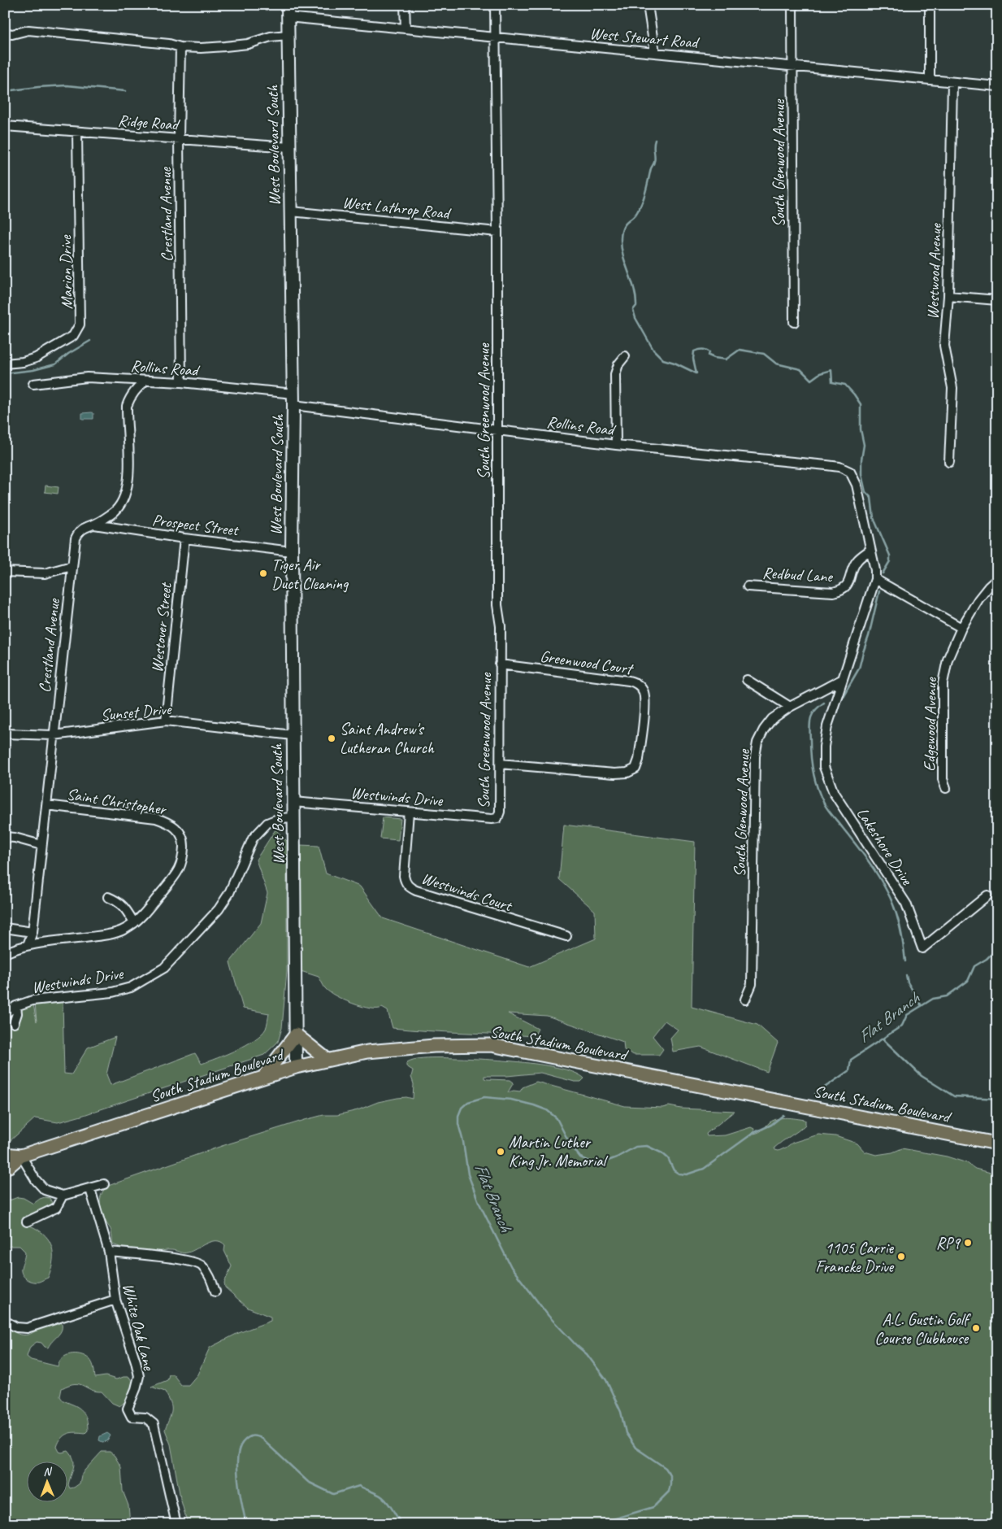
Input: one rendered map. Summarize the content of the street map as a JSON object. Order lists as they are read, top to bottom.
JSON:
{
  "streets": {
    "main road": ["West Boulevard South", "South Stadium Boulevard"],
    "street": [
      "West Stewart Road",
      "Ridge Road",
      "South Glenwood Avenue",
      "West Lathrop Road",
      "Crestland Avenue",
      "Westwood Avenue",
      "Marion Drive",
      "Rollins Road",
      "South Greenwood Avenue",
      "Prospect Street",
      "Redbud Lane",
      "Westover Street",
      "Greenwood Court",
      "Sunset Drive",
      "Edgewood Avenue",
      "Westwinds Drive",
      "Saint Christopher",
      "Lakeshore Drive",
      "Westwinds Court",
      "White Oak Lane"
    ]
  },
  "crossings": [
    ["West Stewart Road", "West Boulevard South"],
    ["West Stewart Road", "South Glenwood Avenue"],
    ["West Stewart Road", "Westwood Avenue"],
    ["West Stewart Road", "South Greenwood Avenue"],
    ["Ridge Road", "West Boulevard South"],
    ["Ridge Road", "Crestland Avenue"],
    ["Ridge Road", "Marion Drive"],
    ["West Boulevard South", "West Lathrop Road"],
    ["West Boulevard South", "Rollins Road"],
    ["West Boulevard South", "Prospect Street"],
    ["West Boulevard South", "Sunset Drive"],
    ["West Boulevard South", "Westwinds Drive"],
    ["West Boulevard South", "South Stadium Boulevard"],
    ["South Glenwood Avenue", "Lakeshore Drive"],
    ["West Lathrop Road", "South Greenwood Avenue"],
    ["Crestland Avenue", "Rollins Road"],
    ["Crestland Avenue", "Prospect Street"],
    ["Crestland Avenue", "Sunset Drive"],
    ["Crestland Avenue", "Saint Christopher"],
    ["Rollins Road", "South Greenwood Avenue"],
    ["Rollins Road", "Redbud Lane"],
    ["South Greenwood Avenue", "Greenwood Court"],
    ["South Greenwood Avenue", "Westwinds Drive"],
    ["Prospect Street", "Westover Street"],
    ["Westover Street", "Sunset Drive"],
    ["Westwinds Drive", "Westwinds Court"]
  ],
  "water": ["Flat Branch"],
  "places": [
    "Tiger Air Duct Cleaning",
    "Saint Andrew's Lutheran Church",
    "Martin Luther King Jr. Memorial",
    "RP9",
    "1105 Carrie Francke Drive",
    "A.L. Gustin Golf Course Clubhouse"
  ],
  "north": "top"
}
